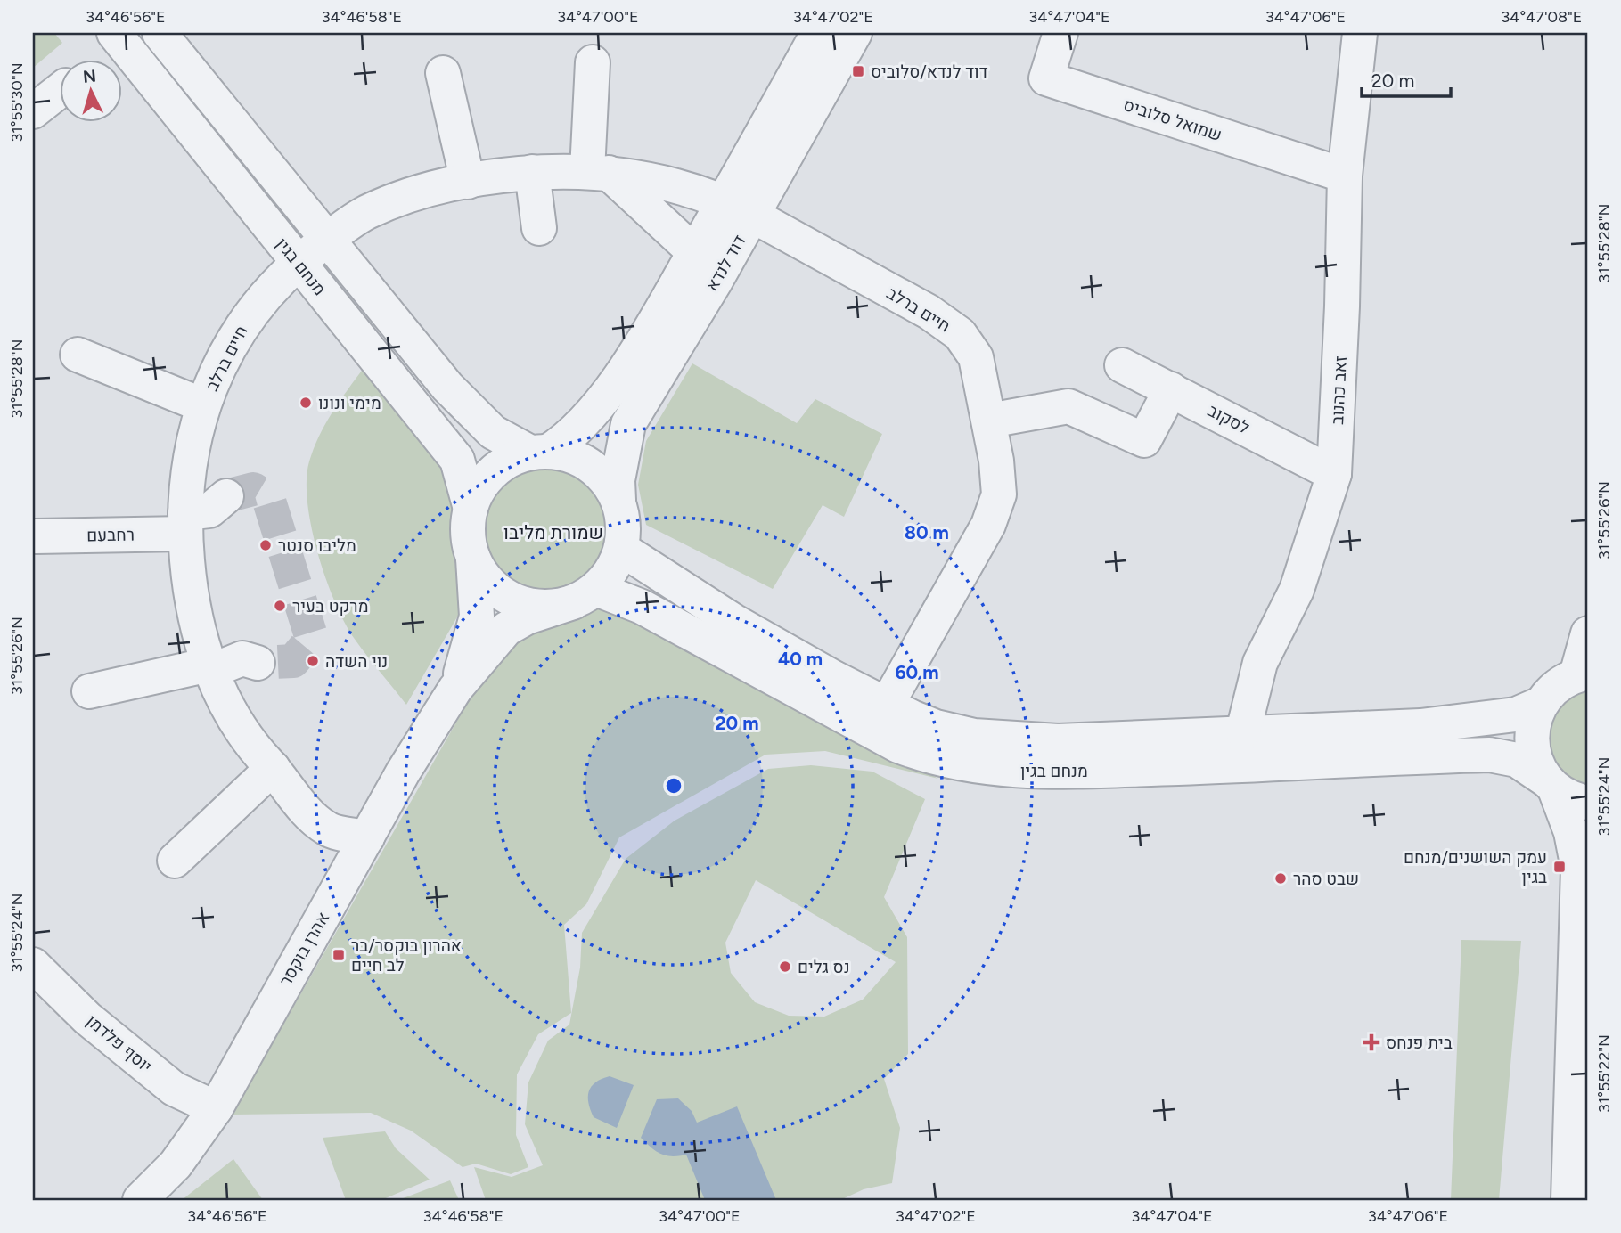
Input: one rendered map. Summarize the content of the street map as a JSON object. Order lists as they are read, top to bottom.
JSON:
{
  "streets": {
    "street": [
      "שמואל סלוביס",
      "דוד לנדא",
      "מנחם בגין",
      "חיים ברלב",
      "זאב כהנוב",
      "לסקוב",
      "רחבעם",
      "אהרן בוקסר",
      "יוסף פלדמן"
    ]
  },
  "crossings": [
    ["שמואל סלוביס", "זאב כהנוב"],
    ["דוד לנדא", "מנחם בגין"],
    ["דוד לנדא", "חיים ברלב"],
    ["דוד לנדא", "אהרן בוקסר"],
    ["מנחם בגין", "חיים ברלב"],
    ["מנחם בגין", "זאב כהנוב"],
    ["מנחם בגין", "אהרן בוקסר"],
    ["חיים ברלב", "רחבעם"],
    ["חיים ברלב", "אהרן בוקסר"],
    ["זאב כהנוב", "לסקוב"],
    ["אהרן בוקסר", "יוסף פלדמן"]
  ],
  "districts": ["שמורת מליבו"],
  "places": {
    "transit": ["דוד לנדא/סלוביס", "עמק השושנים/מנחם בגין", "אהרון בוקסר/בר לב חיים"],
    "other": [
      "מימי ונונו",
      "מליבו סנטר",
      "מרקט בעיר",
      "נוי השדה",
      "שבט סהר",
      "נס גלים"
    ],
    "health": ["בית פנחס"]
  },
  "scale_bar": "20 m",
  "north": "top",
  "coordinates": [
    "34°46'56\"E",
    "34°46'58\"E",
    "34°47'00\"E",
    "34°47'02\"E",
    "34°47'04\"E",
    "34°47'06\"E",
    "34°47'08\"E",
    "31°55'30\"N",
    "31°55'28\"N",
    "31°55'26\"N",
    "31°55'24\"N",
    "31°55'22\"N"
  ],
  "rings": [
    "80 m",
    "40 m",
    "60 m",
    "20 m"
  ]
}
